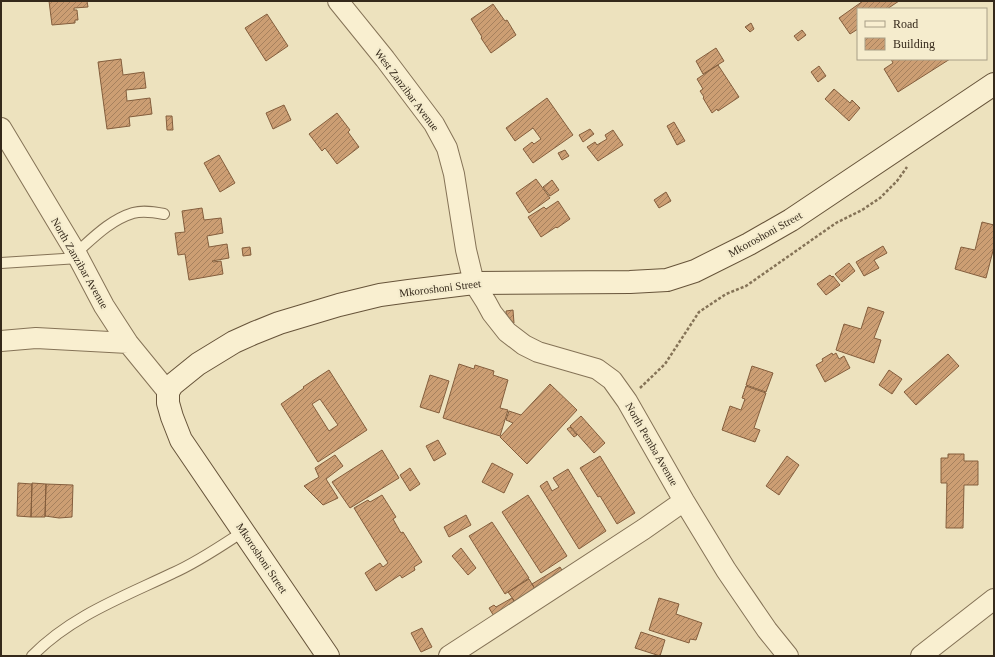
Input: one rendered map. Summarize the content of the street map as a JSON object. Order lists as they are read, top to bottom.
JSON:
{
  "streets": {
    "street": [
      "West Zanzibar Avenue",
      "Mkoroshoni Street",
      "North Zanzibar Avenue",
      "North Pemba Avenue"
    ]
  },
  "crossings": [
    ["West Zanzibar Avenue", "Mkoroshoni Street"],
    ["West Zanzibar Avenue", "North Pemba Avenue"],
    ["Mkoroshoni Street", "North Zanzibar Avenue"],
    ["Mkoroshoni Street", "North Pemba Avenue"]
  ],
  "legend": ["Road", "Building"]
}
